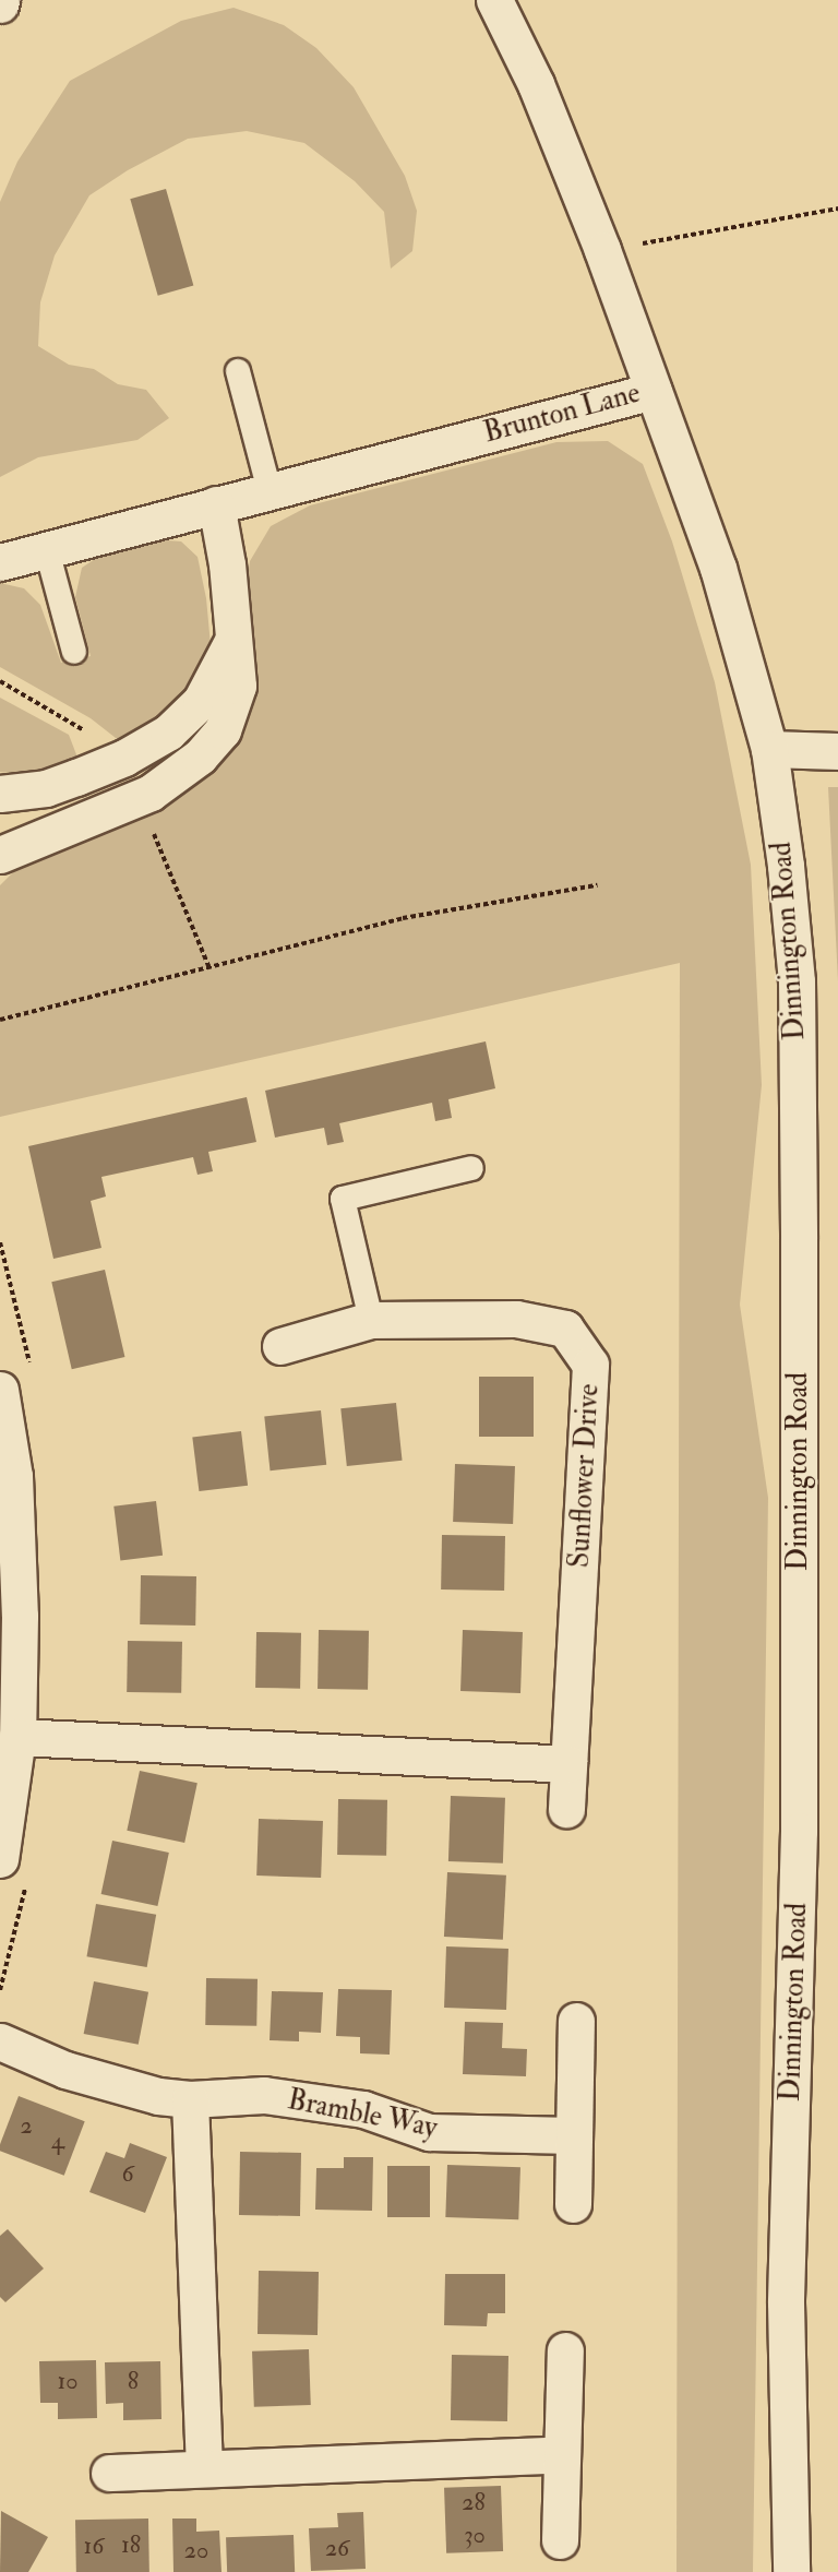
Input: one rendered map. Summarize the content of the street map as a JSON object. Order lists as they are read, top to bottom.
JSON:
{
  "streets": {
    "street": [
      "Brunton Lane",
      "Dinnington Road",
      "Sunflower Drive",
      "Bramble Way"
    ]
  },
  "crossings": [
    ["Brunton Lane", "Dinnington Road"]
  ],
  "house_numbers": [
    "2",
    "4",
    "6",
    "10",
    "8",
    "28",
    "30",
    "18",
    "16",
    "26",
    "20"
  ]
}
